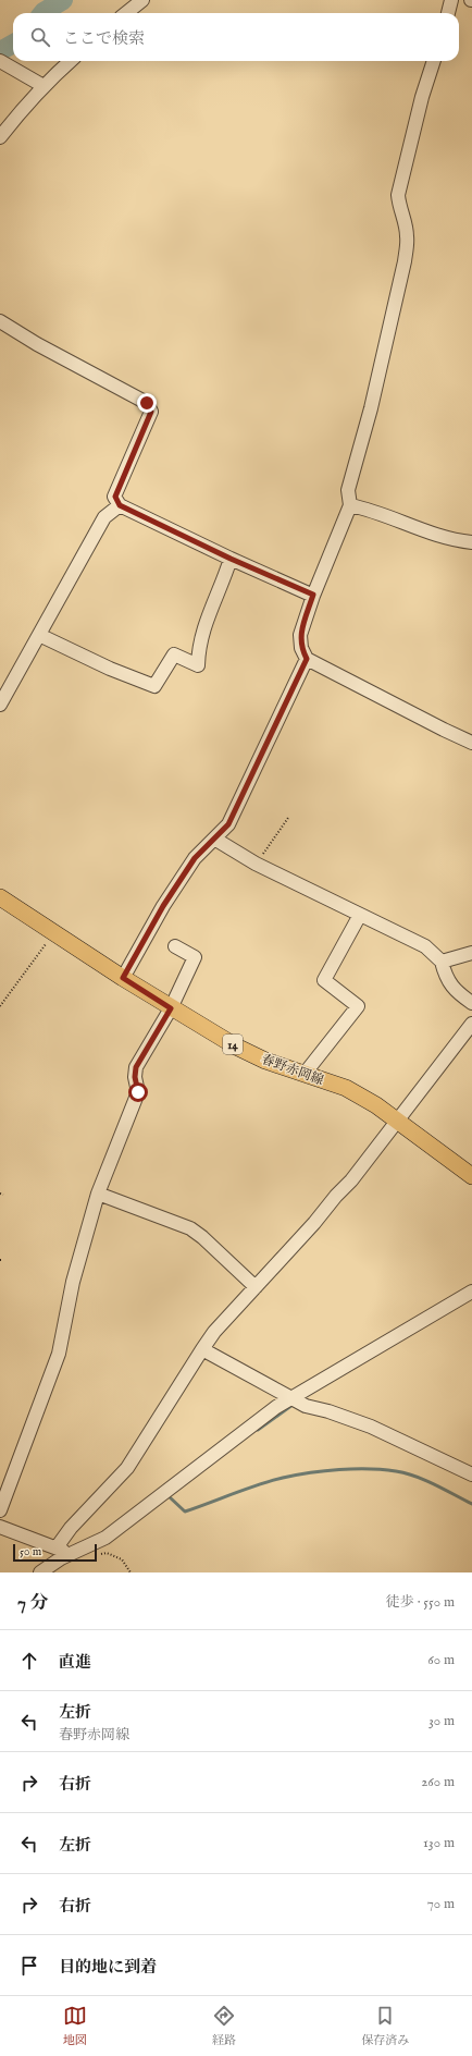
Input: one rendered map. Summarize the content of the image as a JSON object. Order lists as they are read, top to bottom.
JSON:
{
  "streets": {
    "main road": ["14", "春野赤岡線"]
  },
  "scale_bar": "50 m",
  "page": {
    "search": "ここで検索",
    "scale": "50 m",
    "heading": ["7 分", "徒歩 · 550 m"],
    "list": [
      ["直進", "60 m"],
      ["左折", "春野赤岡線", "30 m"],
      ["右折", "260 m"],
      ["左折", "130 m"],
      ["右折", "70 m"],
      "目的地に到着"
    ],
    "nav": ["地図", "経路", "保存済み"]
  }
}
